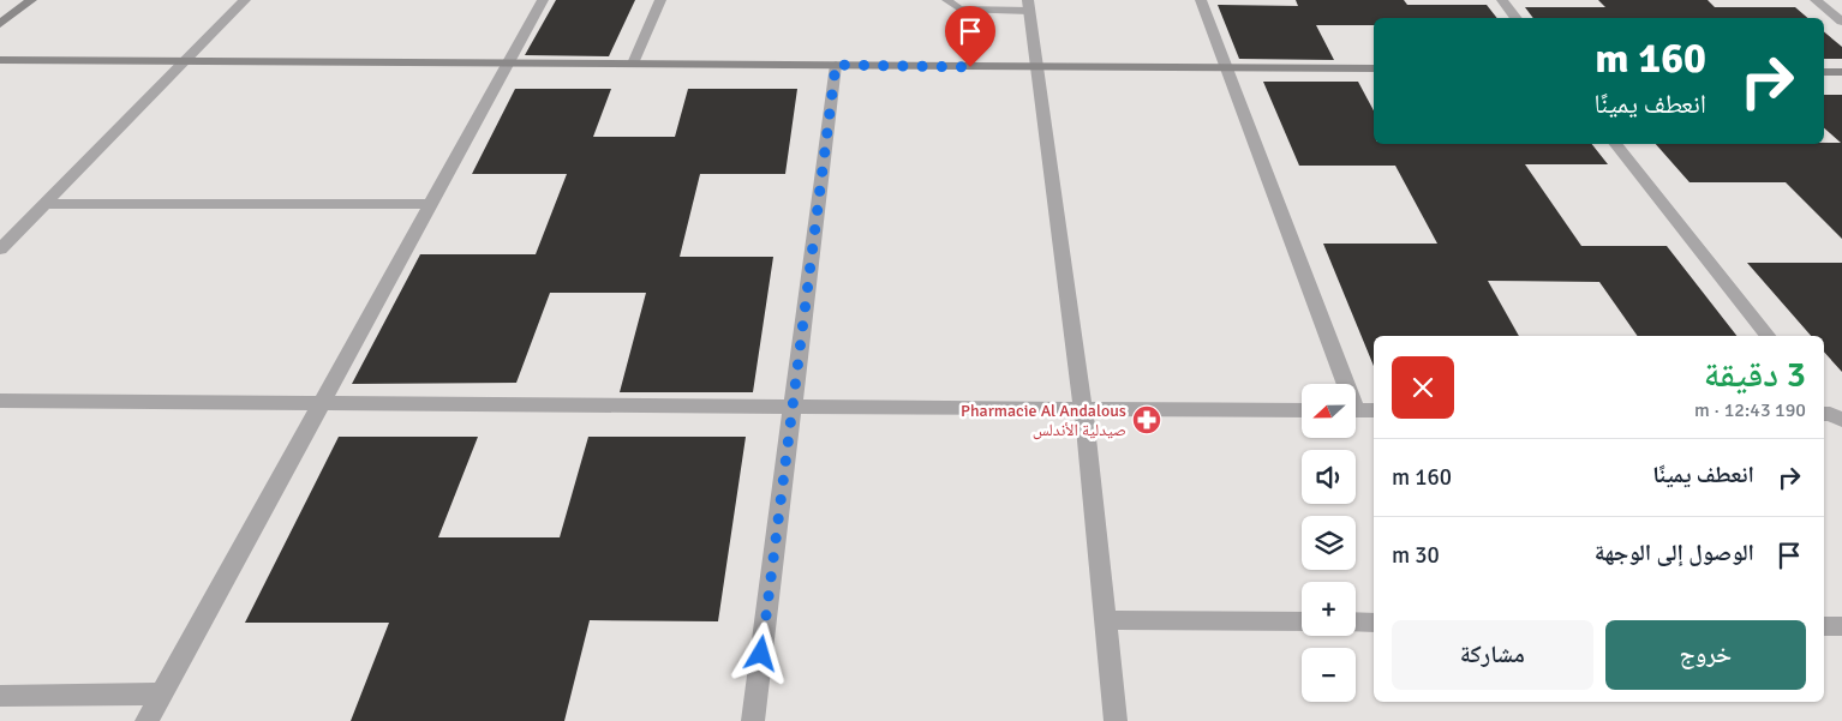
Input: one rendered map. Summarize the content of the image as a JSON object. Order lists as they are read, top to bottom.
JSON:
{
  "places": {
    "pharmacy": ["Pharmacie Al Andalous صيدلية الأندلس"]
  },
  "north": "left",
  "page": {
    "turn": ["160 m", "انعطف يمينًا"],
    "heading": ["3 دقيقة", "190 m · 12:43"],
    "map_buttons": ["+", "−"],
    "list": [
      {
        "name": "انعطف يمينًا",
        "value": "160 m"
      },
      {
        "name": "الوصول إلى الوجهة",
        "value": "30 m"
      }
    ],
    "buttons": ["خروج", "مشاركة"]
  }
}
